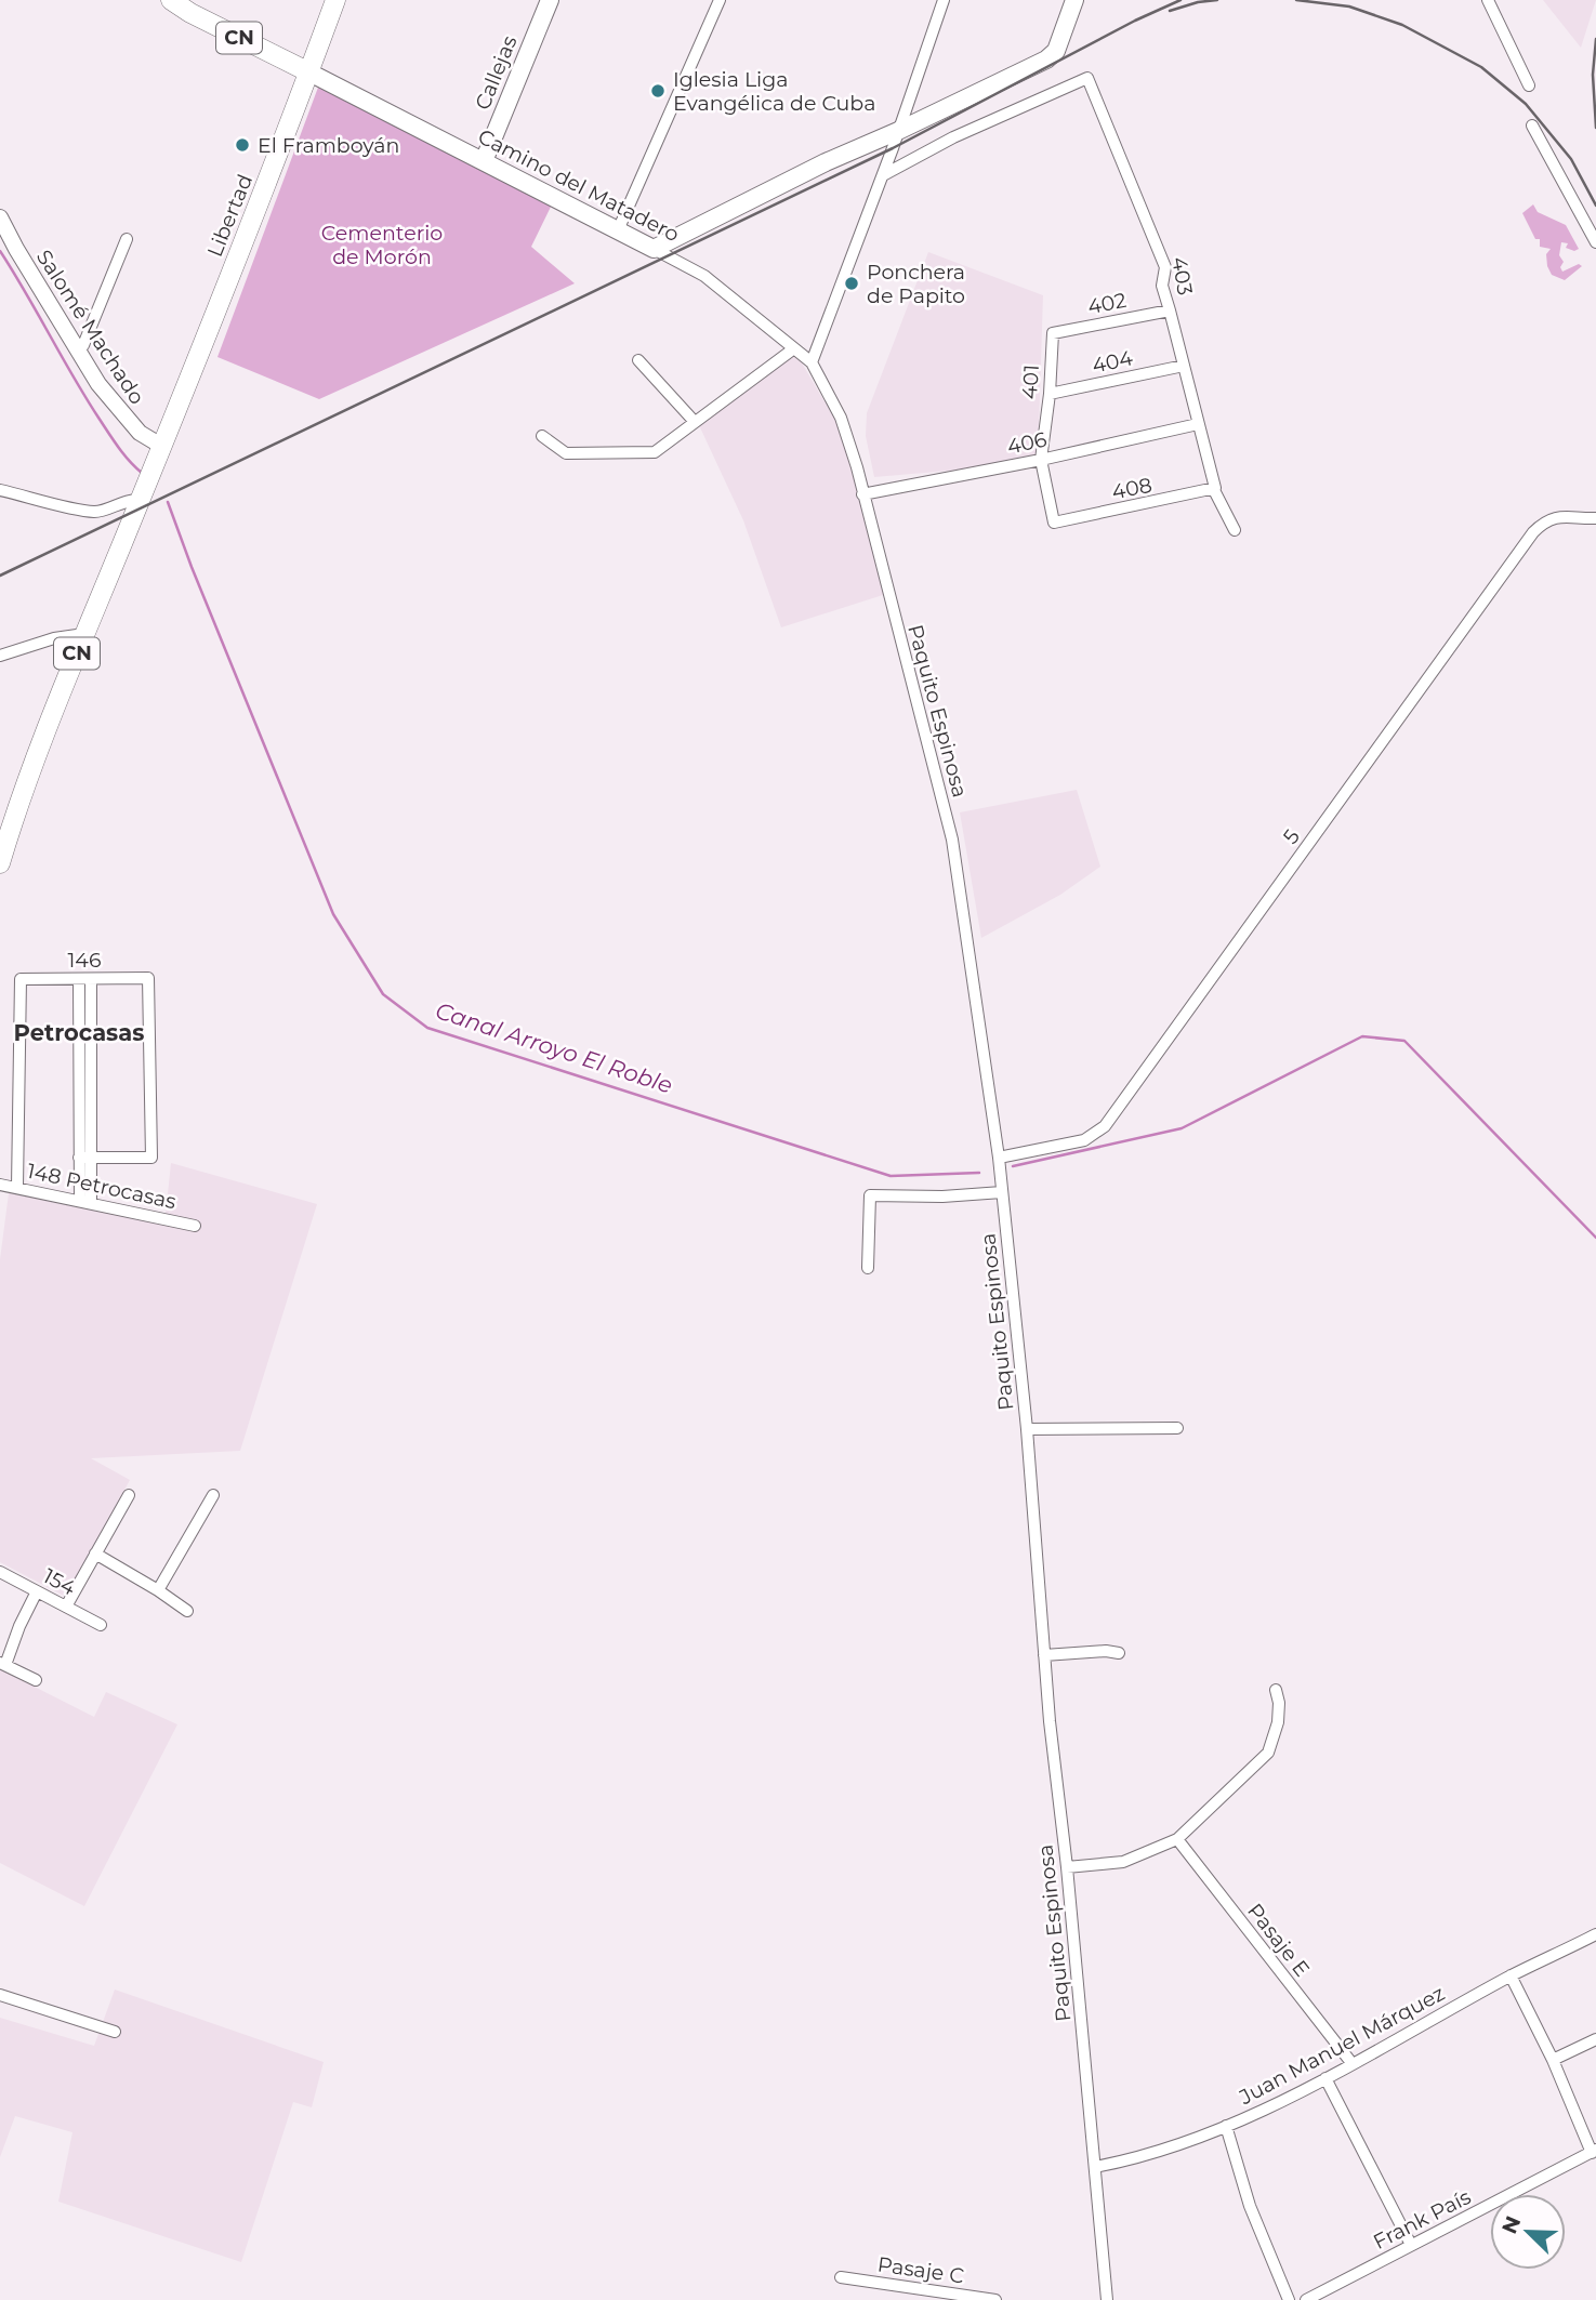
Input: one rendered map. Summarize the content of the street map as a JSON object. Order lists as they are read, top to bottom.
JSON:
{
  "streets": {
    "main road": [
      "CN",
      "Callejas",
      "Camino del Matadero",
      "Libertad"
    ],
    "street": [
      "403",
      "402",
      "Salomé Machado",
      "404",
      "401",
      "406",
      "408",
      "Paquito Espinosa",
      "5",
      "146",
      "148 Petrocasas",
      "154",
      "Pasaje E",
      "Juan Manuel Márquez",
      "Frank País",
      "Pasaje C"
    ]
  },
  "crossings": [
    ["CN", "Camino del Matadero"],
    ["CN", "Libertad"],
    ["CN", "Salomé Machado"],
    ["Callejas", "Camino del Matadero"],
    ["Camino del Matadero", "Libertad"],
    ["Camino del Matadero", "Paquito Espinosa"],
    ["Libertad", "Salomé Machado"],
    ["403", "402"],
    ["403", "404"],
    ["403", "406"],
    ["403", "408"],
    ["402", "401"],
    ["404", "401"],
    ["401", "406"],
    ["401", "408"],
    ["406", "Paquito Espinosa"],
    ["Paquito Espinosa", "5"],
    ["Paquito Espinosa", "Juan Manuel Márquez"],
    ["146", "148 Petrocasas"],
    ["Pasaje E", "Juan Manuel Márquez"]
  ],
  "districts": ["Petrocasas"],
  "water": ["Canal Arroyo El Roble"],
  "parks": ["Cementerio de Morón"],
  "places": ["Iglesia Liga Evangélica de Cuba", "El Framboyán", "Ponchera de Papito"],
  "north": "top left"
}
